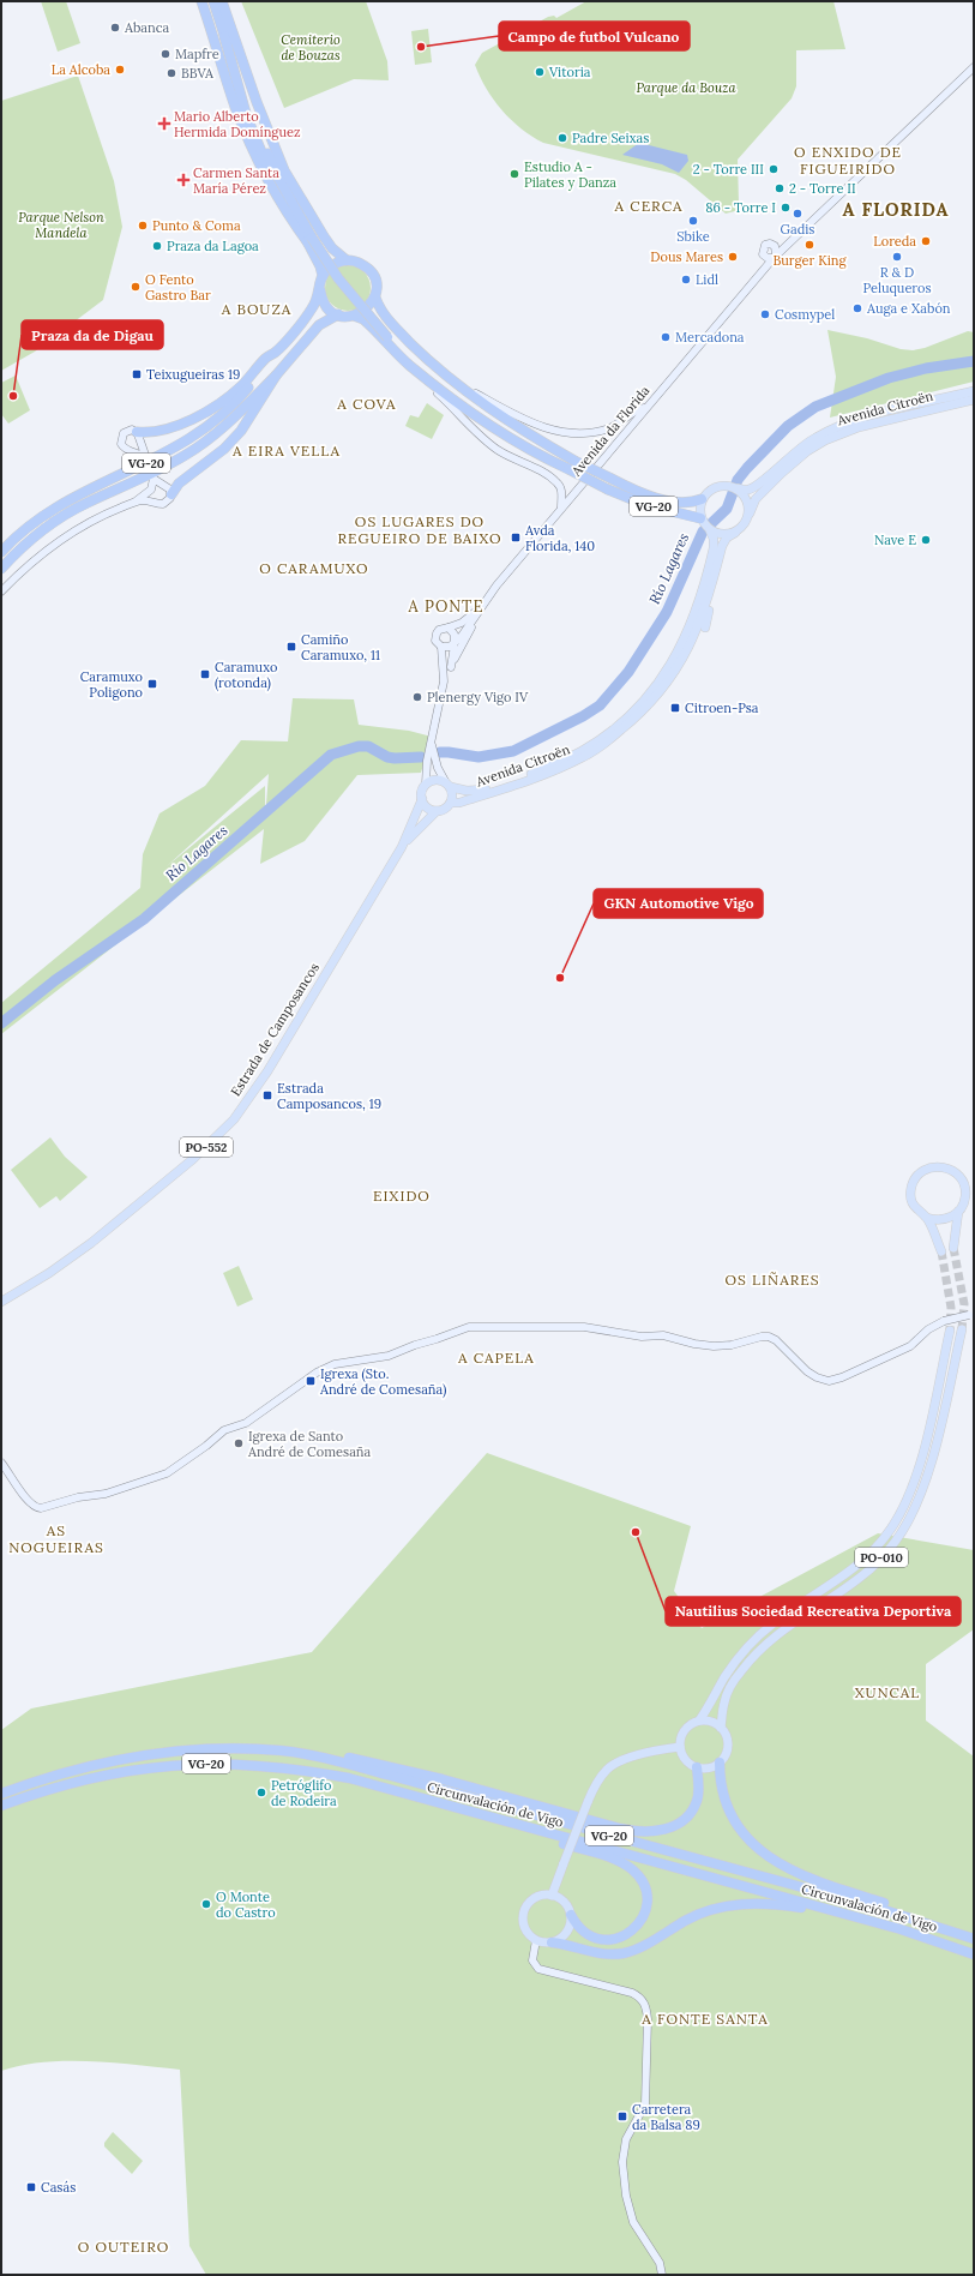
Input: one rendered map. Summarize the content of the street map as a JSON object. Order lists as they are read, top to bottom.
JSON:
{
  "streets": {
    "highway": ["VG-20", "Circunvalación de Vigo"],
    "main road": [
      "Avenida Citroën",
      "Avenida da Florida",
      "Estrada de Camposancos",
      "PO-552",
      "PO-010"
    ]
  },
  "crossings": [
    ["Avenida Citroën", "Avenida da Florida"],
    ["Avenida Citroën", "VG-20"],
    ["Avenida Citroën", "Estrada de Camposancos"],
    ["Avenida da Florida", "Estrada de Camposancos"]
  ],
  "districts": [
    "O ENXIDO DE FIGUEIRIDO",
    "A CERCA",
    "A FLORIDA",
    "A BOUZA",
    "A COVA",
    "A EIRA VELLA",
    "OS LUGARES DO REGUEIRO DE BAIXO",
    "O CARAMUXO",
    "A PONTE",
    "EIXIDO",
    "OS LIÑARES",
    "A CAPELA",
    "AS NOGUEIRAS",
    "XUNCAL",
    "A FONTE SANTA",
    "O OUTEIRO"
  ],
  "water": ["Río Lagares"],
  "parks": ["Cemiterio de Bouzas", "Parque da Bouza", "Parque Nelson Mandela"],
  "places": {
    "other": [
      "Abanca",
      "Campo de futbol Vulcano",
      "Mapfre",
      "La Alcoba",
      "Vitoria",
      "BBVA",
      "Padre Seixas",
      "2 - Torre III",
      "Estudio A - Pilates y Danza",
      "2 - Torre II",
      "86 - Torre I",
      "Gadis",
      "Sbike",
      "Punto & Coma",
      "Loreda",
      "Burger King",
      "Praza da Lagoa",
      "Dous Mares",
      "R & D Peluqueros",
      "Lidl",
      "O Fento Gastro Bar",
      "Auga e Xabón",
      "Cosmypel",
      "Mercadona",
      "Praza da de Digau",
      "Nave E",
      "Plenergy Vigo IV",
      "GKN Automotive Vigo",
      "Igrexa de Santo André de Comesaña",
      "Nautilius Sociedad Recreativa Deportiva",
      "Petróglifo de Rodeira",
      "O Monte do Castro"
    ],
    "health": ["Mario Alberto Hermida Domínguez", "Carmen Santa María Pérez"],
    "transit": [
      "Teixugueiras 19",
      "Avda Florida, 140",
      "Camiño Caramuxo, 11",
      "Caramuxo (rotonda)",
      "Caramuxo Poligono",
      "Citroen-Psa",
      "Estrada Camposancos, 19",
      "Igrexa (Sto. André de Comesaña)",
      "Carretera da Balsa 89",
      "Casás"
    ]
  }
}
